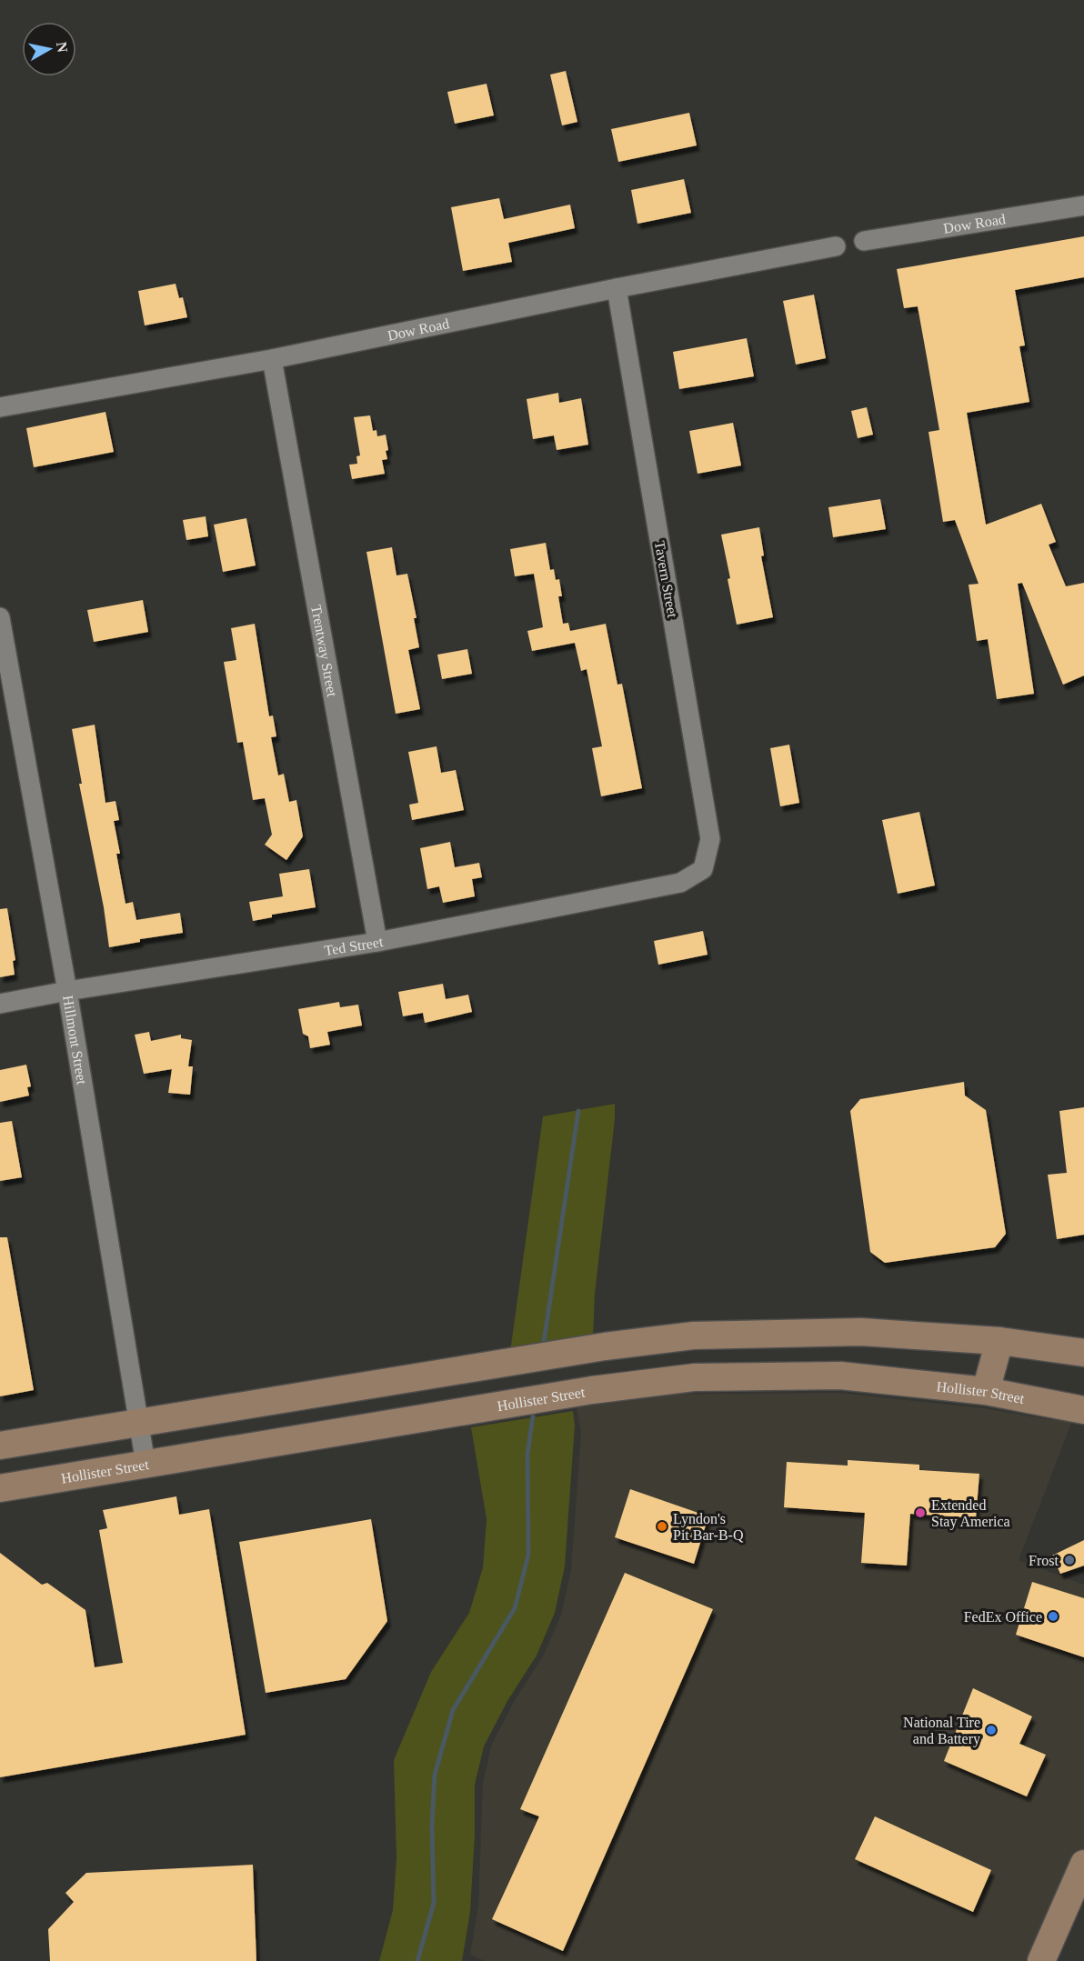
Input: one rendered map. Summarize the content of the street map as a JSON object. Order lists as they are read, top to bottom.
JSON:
{
  "streets": {
    "main road": ["Hollister Street"],
    "street": [
      "Dow Road",
      "Tavern Street",
      "Trentway Street",
      "Ted Street",
      "Hillmont Street"
    ]
  },
  "crossings": [
    ["Dow Road", "Tavern Street"],
    ["Dow Road", "Trentway Street"],
    ["Tavern Street", "Ted Street"],
    ["Trentway Street", "Ted Street"],
    ["Ted Street", "Hillmont Street"],
    ["Hillmont Street", "Hollister Street"]
  ],
  "places": [
    "Extended Stay America",
    "Lyndon's Pit Bar-B-Q",
    "Frost",
    "FedEx Office",
    "National Tire and Battery"
  ],
  "north": "right"
}
